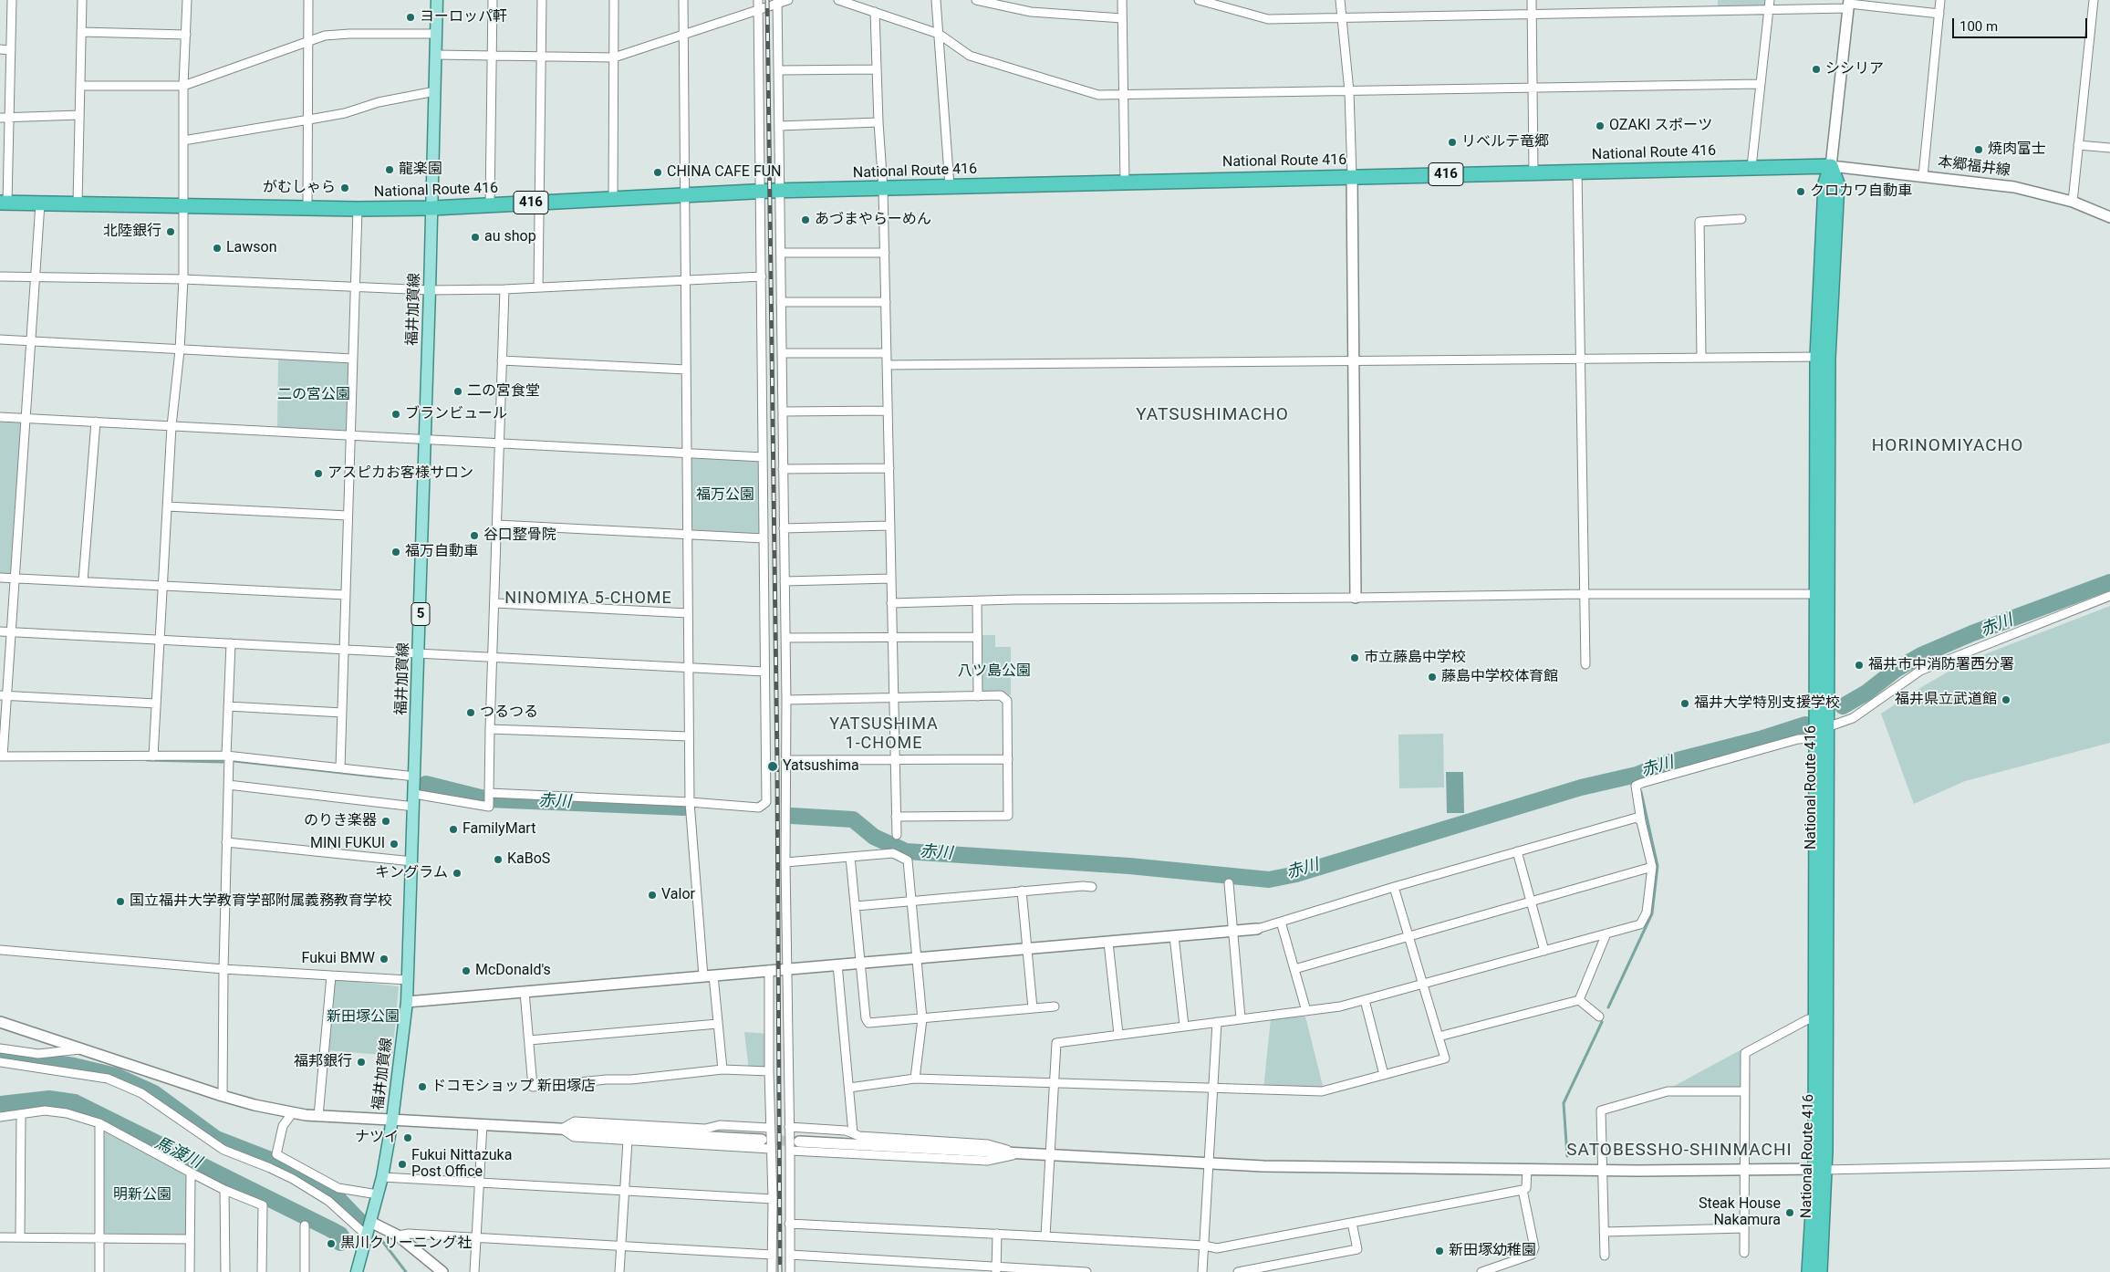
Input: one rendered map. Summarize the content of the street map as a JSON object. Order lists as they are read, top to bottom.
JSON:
{
  "streets": {
    "highway": ["National Route 416", "416"],
    "main road": ["福井加賀線", "5"],
    "street": ["本郷福井線"]
  },
  "crossings": [
    ["National Route 416", "本郷福井線"],
    ["National Route 416", "福井加賀線"]
  ],
  "districts": [
    "YATSUSHIMACHO",
    "HORINOMIYACHO",
    "NINOMIYA 5-CHOME",
    "YATSUSHIMA 1-CHOME",
    "SATOBESSHO-SHINMACHI"
  ],
  "water": ["赤川", "馬渡川"],
  "parks": [
    "二の宮公園",
    "福万公園",
    "八ツ島公園",
    "新田塚公園",
    "明新公園"
  ],
  "places": [
    "ヨーロッパ軒",
    "シシリア",
    "OZAKI スポーツ",
    "リベルテ竜郷",
    "焼肉富士",
    "龍楽園",
    "CHINA CAFE FUN",
    "がむしゃら",
    "クロカワ自動車",
    "あづまやらーめん",
    "北陸銀行",
    "au shop",
    "Lawson",
    "二の宮食堂",
    "ブランビュール",
    "アスピカお客様サロン",
    "谷口整骨院",
    "福万自動車",
    "市立藤島中学校",
    "福井市中消防署西分署",
    "藤島中学校体育館",
    "福井県立武道館",
    "福井大学特別支援学校",
    "つるつる",
    "Yatsushima",
    "のりき楽器",
    "FamilyMart",
    "MINI FUKUI",
    "KaBoS",
    "キングラム",
    "Valor",
    "国立福井大学教育学部附属義務教育学校",
    "Fukui BMW",
    "McDonald's",
    "福邦銀行",
    "ドコモショップ 新田塚店",
    "ナツイ",
    "Fukui Nittazuka Post Office",
    "Steak House Nakamura",
    "黒川クリーニング社",
    "新田塚幼稚園"
  ],
  "scale_bar": "100 m"
}
